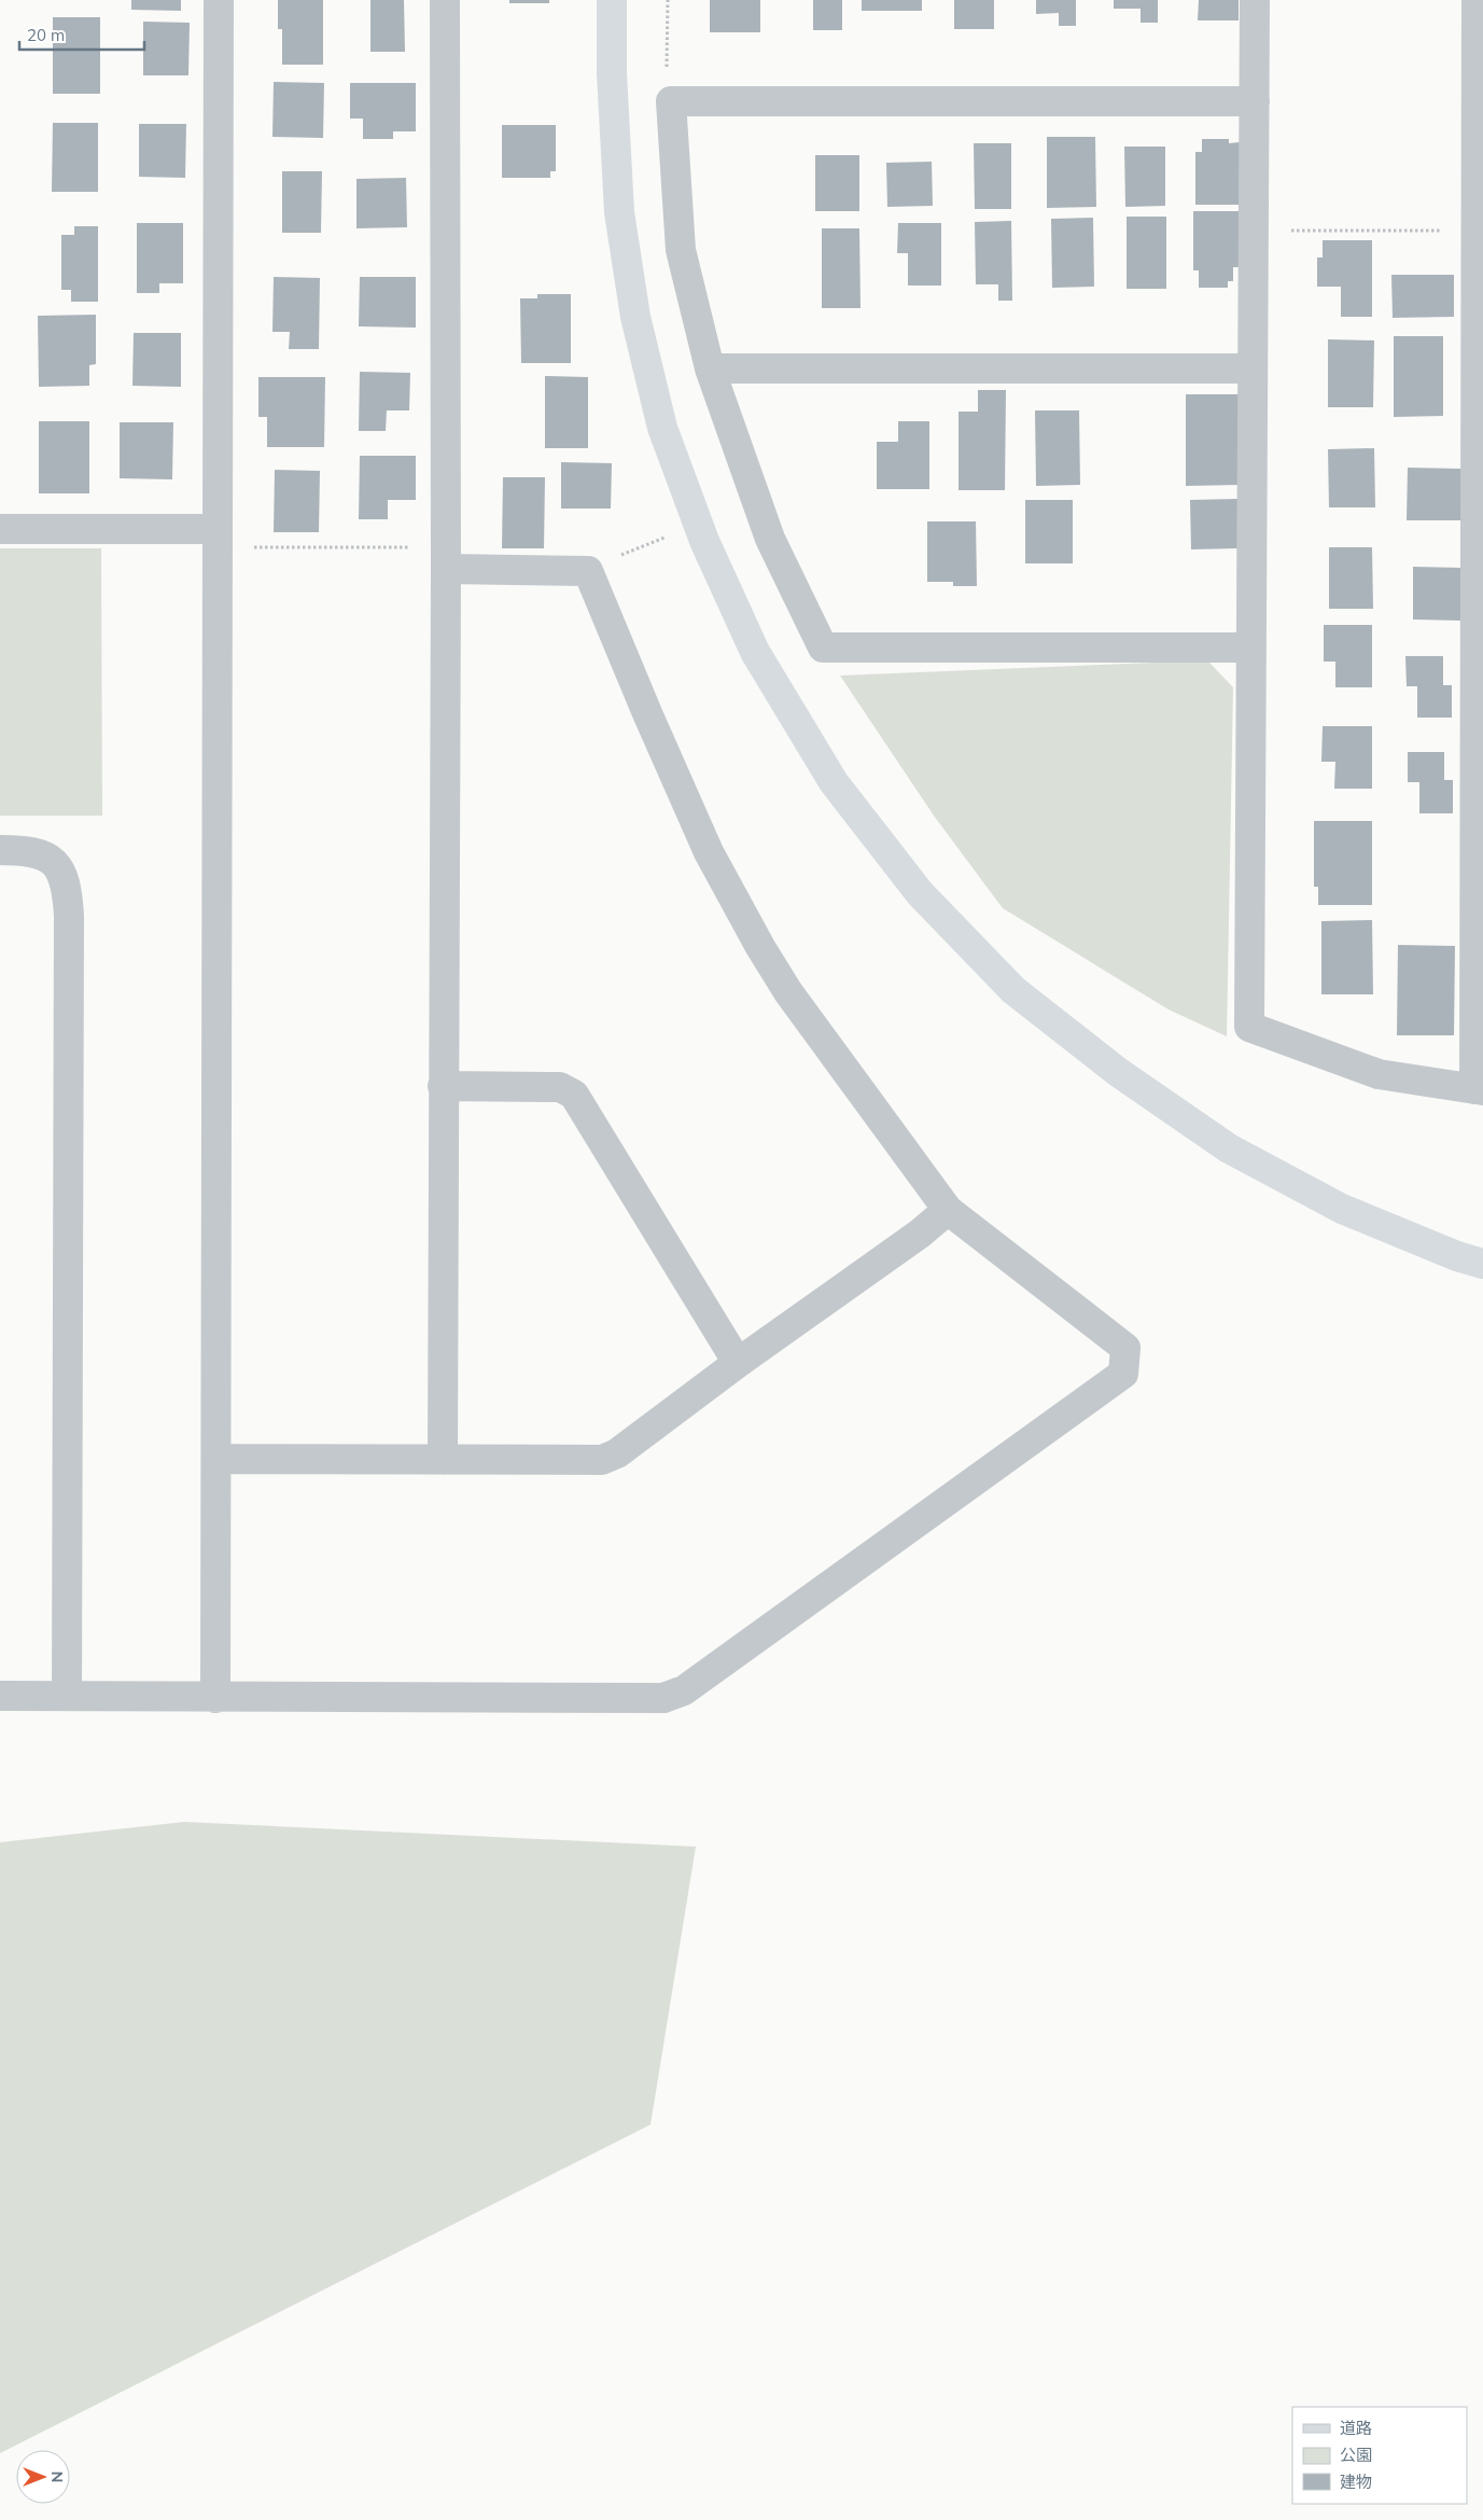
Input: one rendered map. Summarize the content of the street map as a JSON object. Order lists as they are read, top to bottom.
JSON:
{
  "legend": ["道路", "公園", "建物"],
  "scale_bar": "20 m",
  "north": "right"
}
